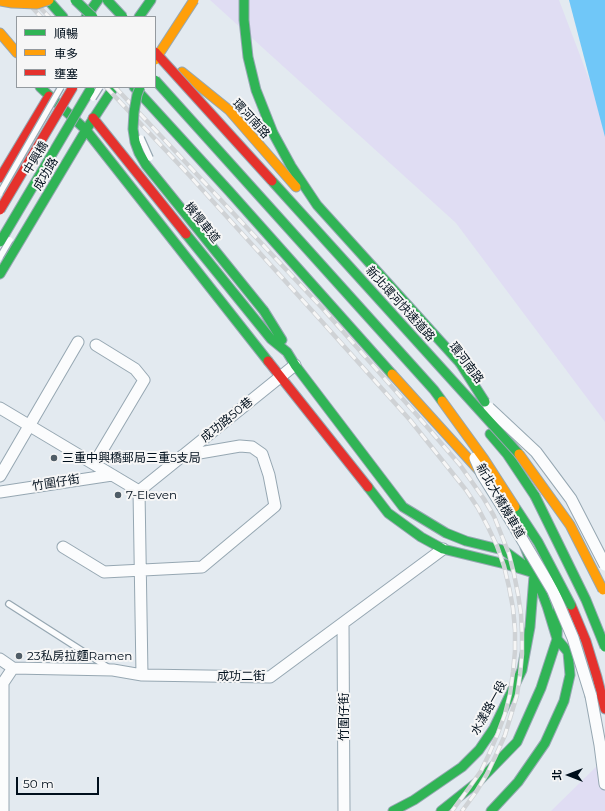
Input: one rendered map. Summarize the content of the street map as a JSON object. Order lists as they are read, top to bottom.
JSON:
{
  "streets": {
    "main road": [
      "環河南路",
      "中興橋",
      "成功路",
      "新北環河快速道路",
      "水漾路一段"
    ],
    "street": [
      "成功路50巷",
      "竹圍仔街",
      "新北大橋機車道",
      "成功二街"
    ]
  },
  "crossings": [
    ["竹圍仔街", "成功二街"]
  ],
  "places": ["三重中興橋郵局三重5支局", "7-Eleven", "23私房拉麵Ramen"],
  "legend": ["順暢", "車多", "壅塞"],
  "scale_bar": "50 m",
  "north": "left"
}
